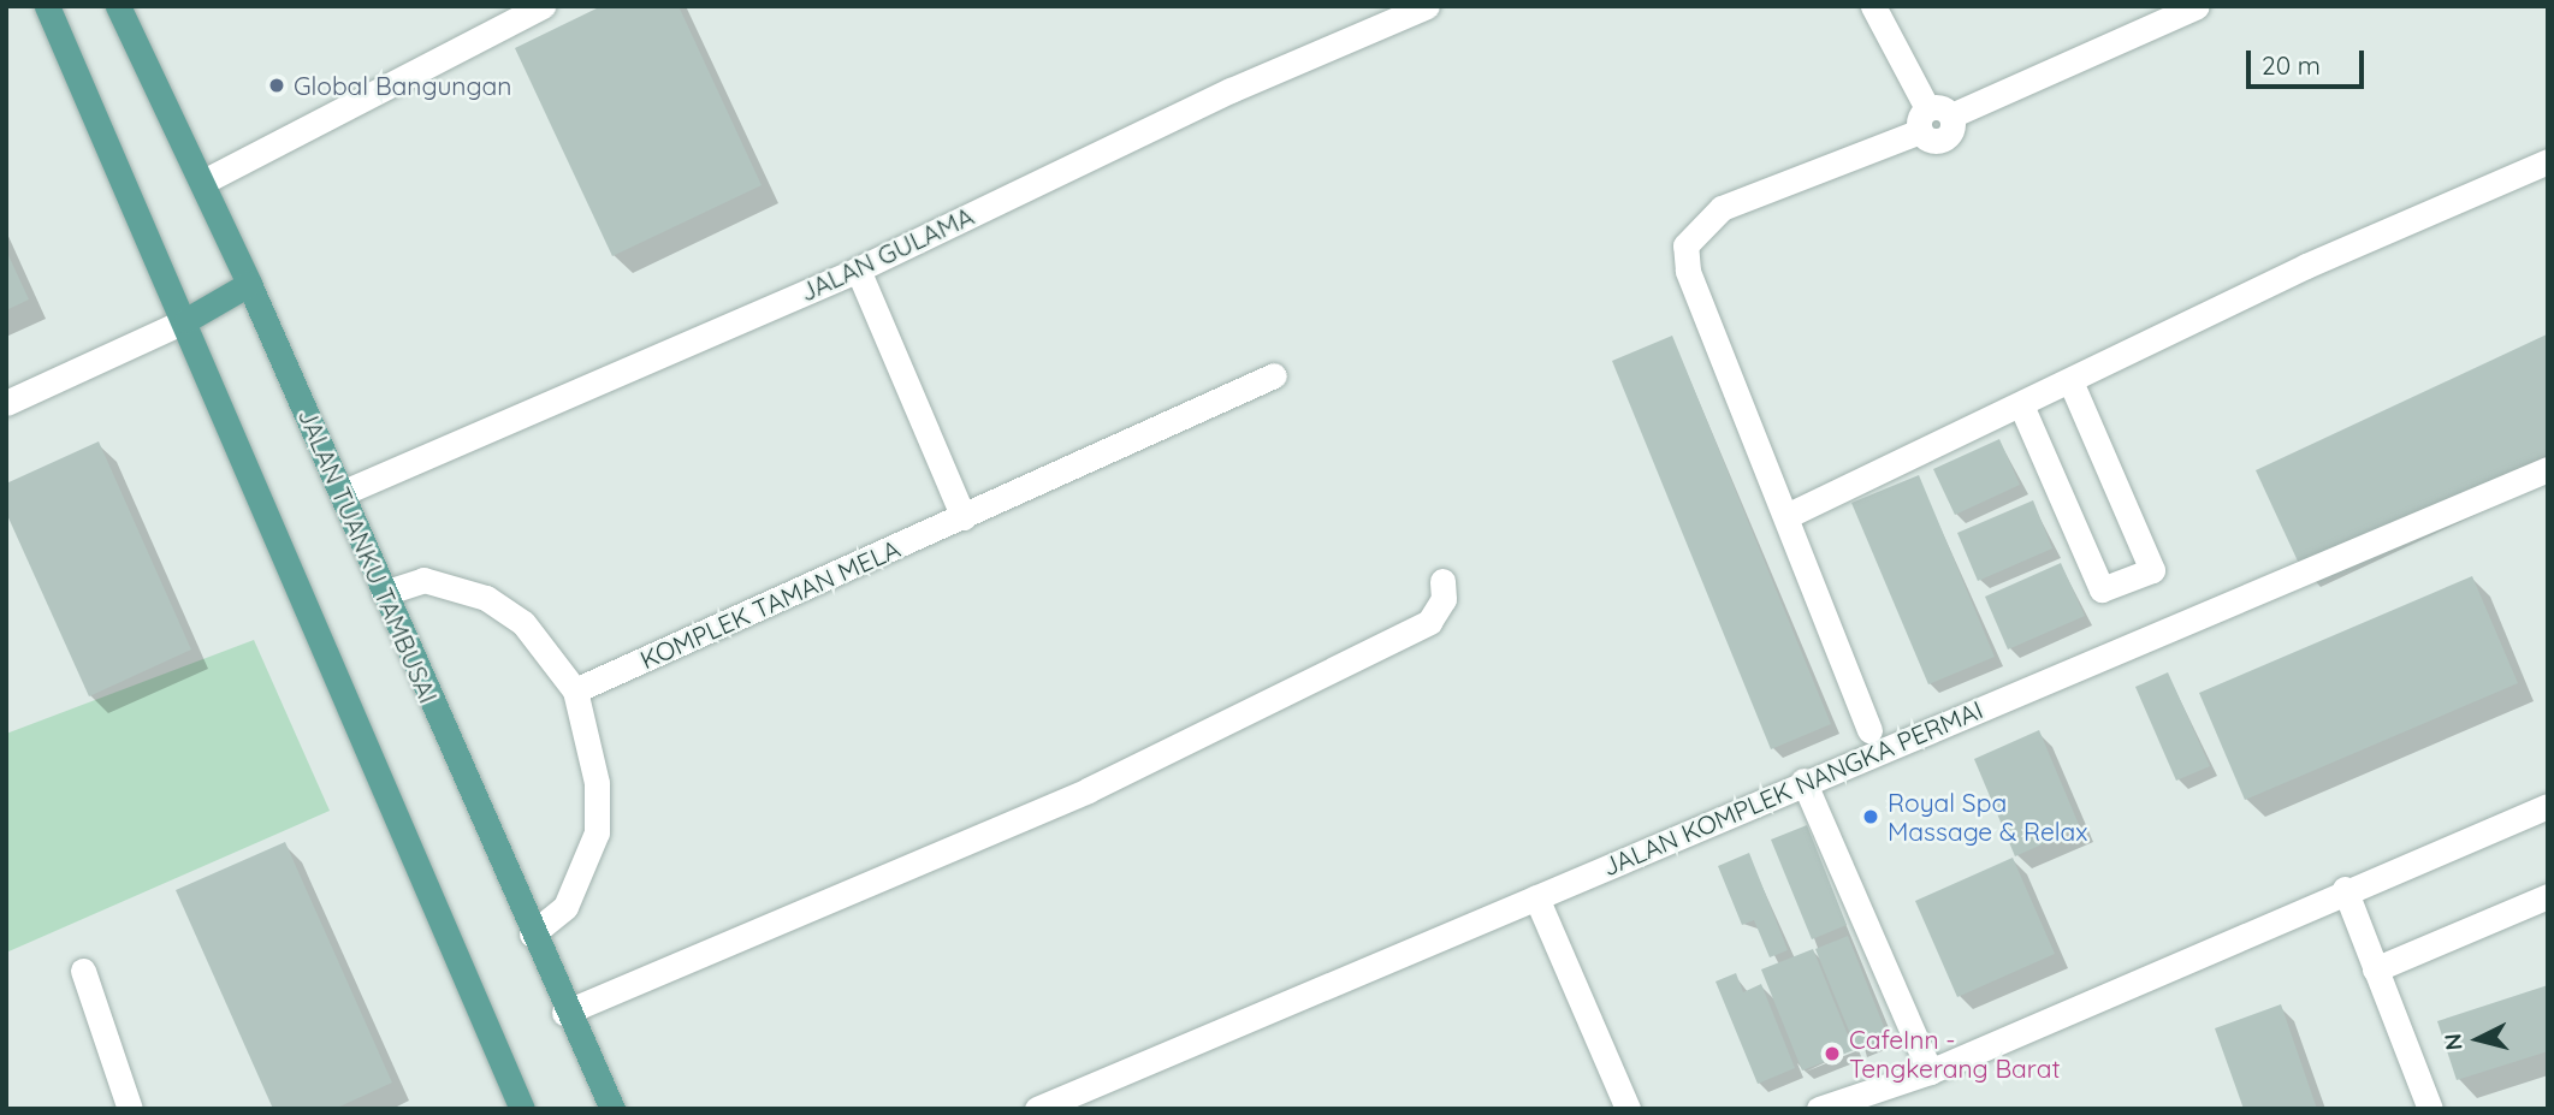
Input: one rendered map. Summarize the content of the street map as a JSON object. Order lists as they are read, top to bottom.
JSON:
{
  "streets": {
    "main road": ["JALAN TUANKU TAMBUSAI"],
    "street": ["JALAN GULAMA", "KOMPLEK TAMAN MELA", "JALAN KOMPLEK NANGKA PERMAI"]
  },
  "crossings": [
    ["JALAN GULAMA", "JALAN TUANKU TAMBUSAI"]
  ],
  "places": ["Global Bangungan", "Royal Spa Massage & Relax", "CafeInn - Tengkerang Barat"],
  "scale_bar": "20 m",
  "north": "left"
}
